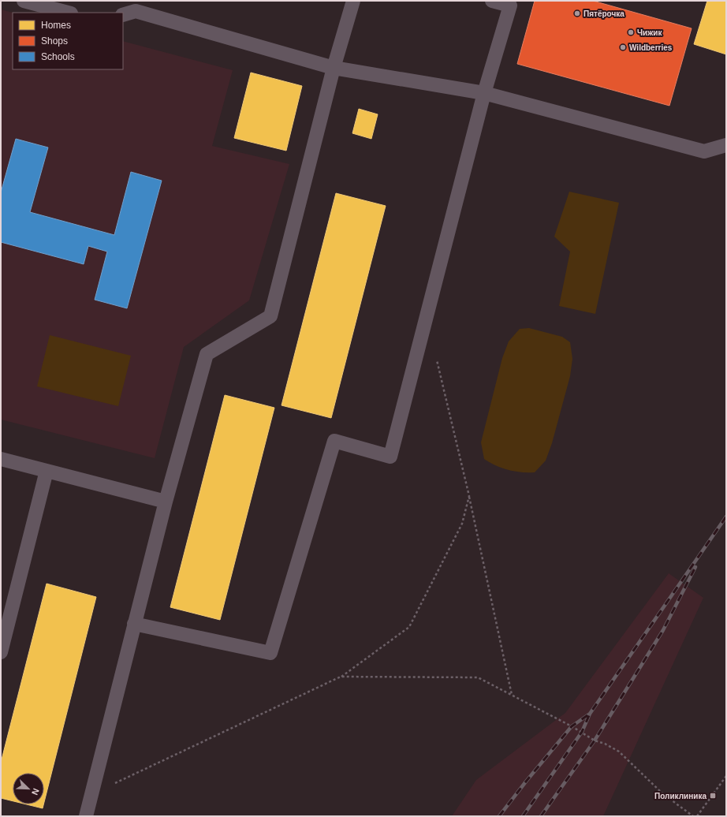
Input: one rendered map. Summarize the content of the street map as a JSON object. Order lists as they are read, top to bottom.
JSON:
{
  "places": {
    "other": ["Пятёрочка", "Чижик", "Wildberries"],
    "transit": ["Поликлиника"]
  },
  "legend": ["Homes", "Shops", "Schools"],
  "north": "bottom right"
}
